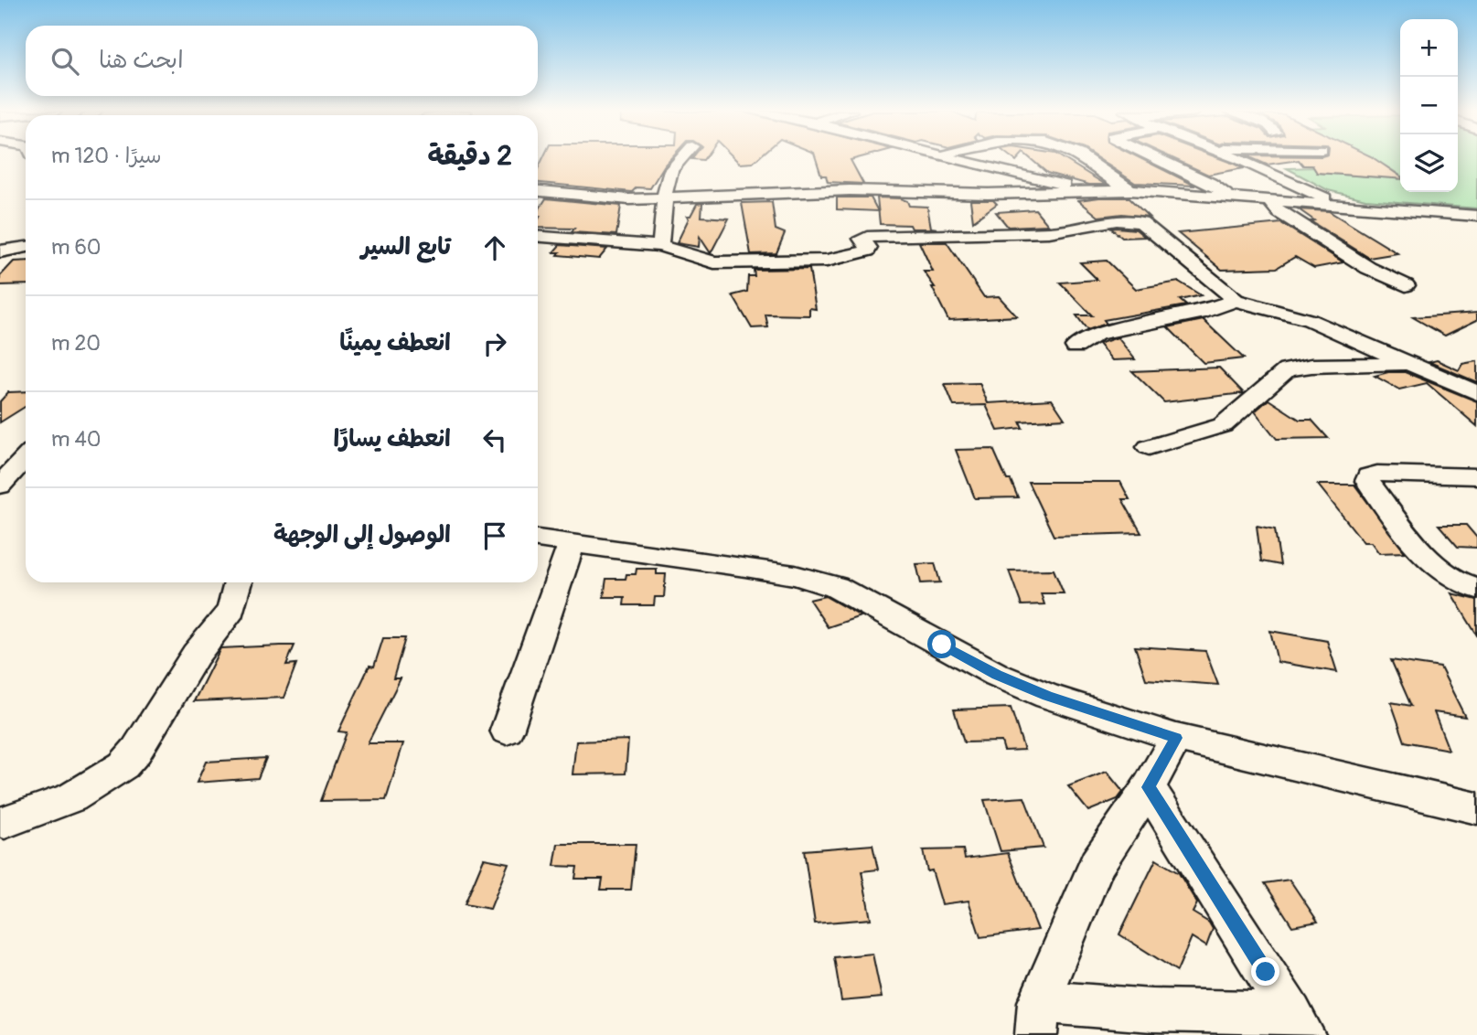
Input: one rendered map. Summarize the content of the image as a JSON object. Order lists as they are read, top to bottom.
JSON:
{
  "page": {
    "map_buttons": ["+", "−"],
    "search": "ابحث هنا",
    "heading": ["2 دقيقة", "سيرًا · 120 m"],
    "list": [
      ["تابع السير", "60 m"],
      ["انعطف يمينًا", "20 m"],
      ["انعطف يسارًا", "40 m"],
      "الوصول إلى الوجهة"
    ]
  }
}
